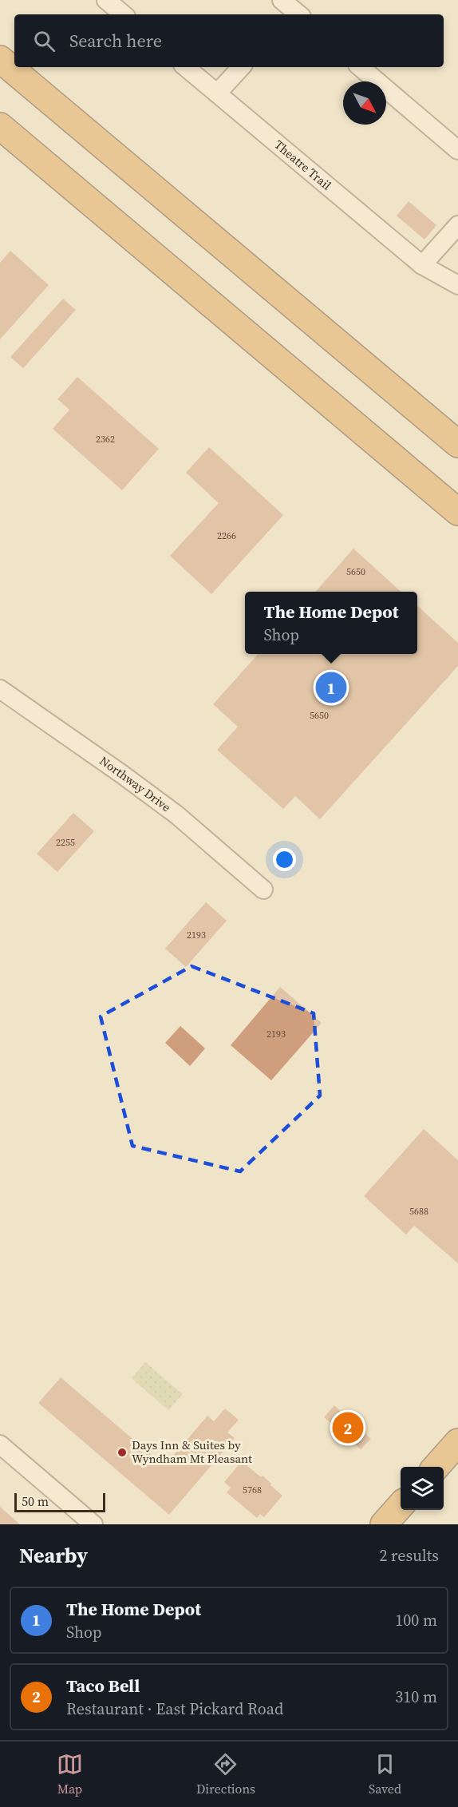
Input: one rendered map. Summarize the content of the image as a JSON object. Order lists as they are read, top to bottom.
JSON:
{
  "streets": {
    "street": ["Theatre Trail", "Northway Drive"]
  },
  "places": ["Days Inn & Suites by Wyndham Mt Pleasant"],
  "house_numbers": [
    "2362",
    "2266",
    "5650",
    "5650",
    "2255",
    "2193",
    "2193",
    "5688",
    "5768"
  ],
  "scale_bar": "50 m",
  "north": "bottom right",
  "page": {
    "search": "Search here",
    "popup": ["The Home Depot", "Shop"],
    "pins": ["1", "2"],
    "scale": "50 m",
    "heading": ["Nearby", "2 results"],
    "list": [
      {
        "mark": "1",
        "name": "The Home Depot",
        "note": "Shop",
        "value": "100 m"
      },
      {
        "mark": "2",
        "name": "Taco Bell",
        "note": "Restaurant · East Pickard Road",
        "value": "310 m"
      }
    ],
    "nav": ["Map", "Directions", "Saved"]
  }
}
